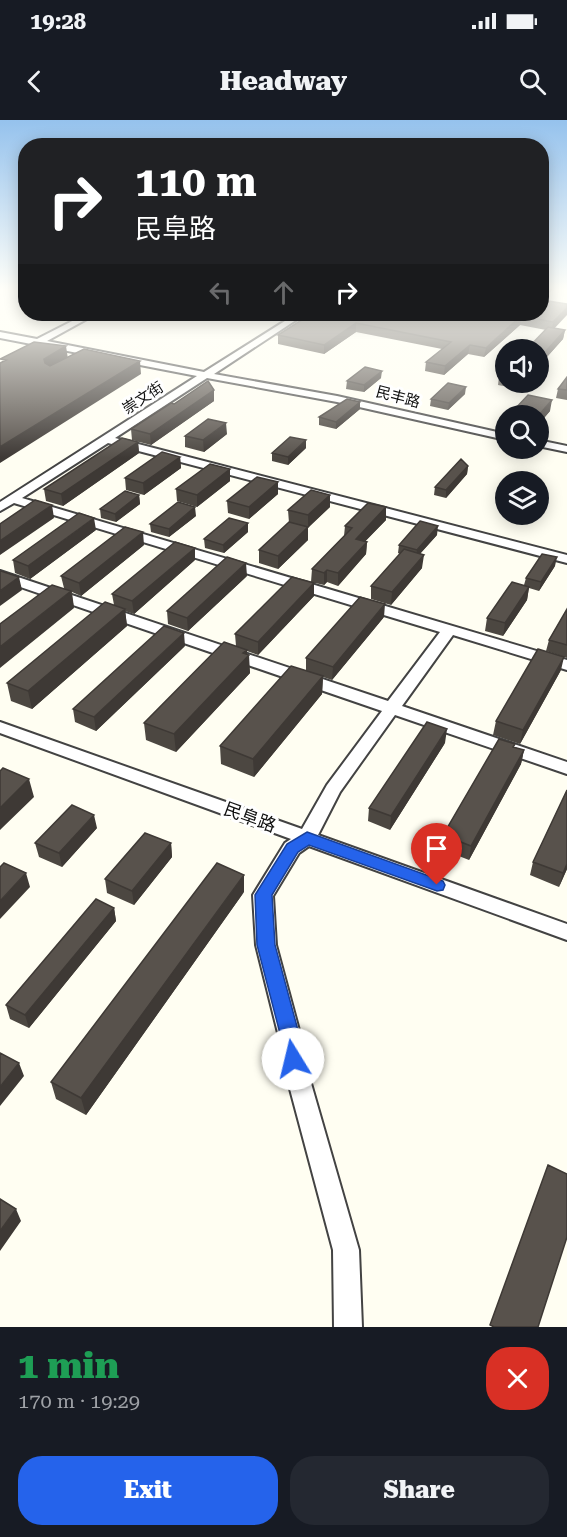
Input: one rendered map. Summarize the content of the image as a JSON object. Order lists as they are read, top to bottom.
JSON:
{
  "streets": {
    "street": ["民丰路", "崇文街", "民阜路"]
  },
  "crossings": [
    ["民丰路", "崇文街"]
  ],
  "page": {
    "status": "19:28",
    "header": "Headway",
    "turn": ["110 m", "民阜路"],
    "heading": ["1 min", "170 m · 19:29"],
    "buttons": ["Exit", "Share"]
  }
}
